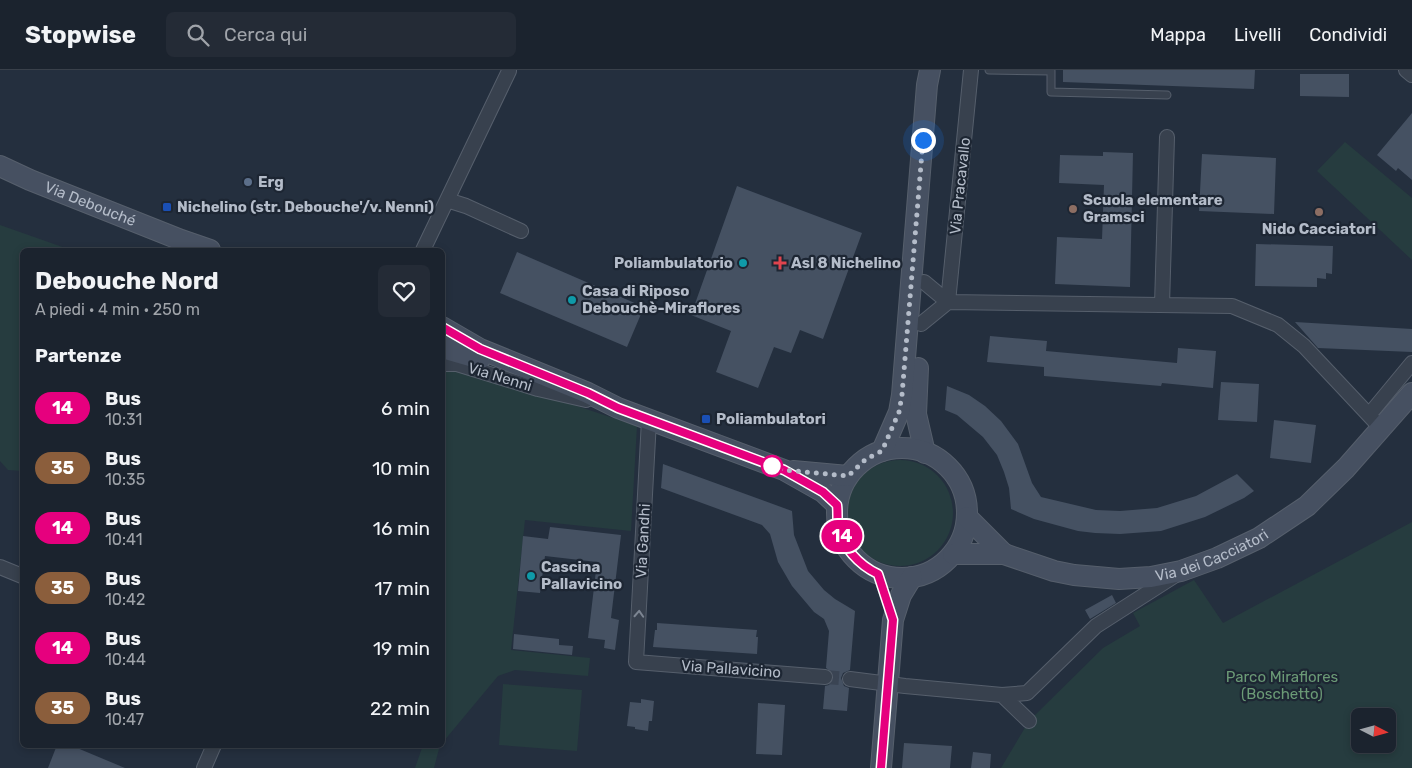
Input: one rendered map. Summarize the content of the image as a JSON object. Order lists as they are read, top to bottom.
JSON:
{
  "streets": {
    "main road": ["Via Debouché", "Via dei Cacciatori"],
    "street": [
      "Via Pracavallo",
      "Via Nenni",
      "Via Gandhi",
      "Via Pallavicino"
    ]
  },
  "crossings": [
    ["Via Gandhi", "Via Pallavicino"]
  ],
  "one_way": ["Via Gandhi"],
  "parks": ["Parco Miraflores (Boschetto)"],
  "places": {
    "other": [
      "Erg",
      "Scuola elementare Gramsci",
      "Nido Cacciatori",
      "Poliambulatorio",
      "Casa di Riposo Debouchè-Miraflores",
      "Cascina Pallavicino"
    ],
    "transit": ["Nichelino (str. Debouche'/v. Nenni)", "Poliambulatori"],
    "health": ["Asl 8 Nichelino"]
  },
  "lines": ["bus line 14"],
  "north": "right",
  "page": {
    "header": "Stopwise",
    "search": "Cerca qui",
    "nav": ["Mappa", "Livelli", "Condividi"],
    "on_map": "14",
    "heading": [
      ["Debouche Nord", "A piedi · 4 min · 250 m"],
      "Partenze"
    ],
    "list": [
      {
        "mark": "14",
        "name": "Bus",
        "note": "10:31",
        "value": "6 min"
      },
      {
        "mark": "35",
        "name": "Bus",
        "note": "10:35",
        "value": "10 min"
      },
      {
        "mark": "14",
        "name": "Bus",
        "note": "10:41",
        "value": "16 min"
      },
      {
        "mark": "35",
        "name": "Bus",
        "note": "10:42",
        "value": "17 min"
      },
      {
        "mark": "14",
        "name": "Bus",
        "note": "10:44",
        "value": "19 min"
      },
      {
        "mark": "35",
        "name": "Bus",
        "note": "10:47",
        "value": "22 min"
      }
    ]
  }
}
